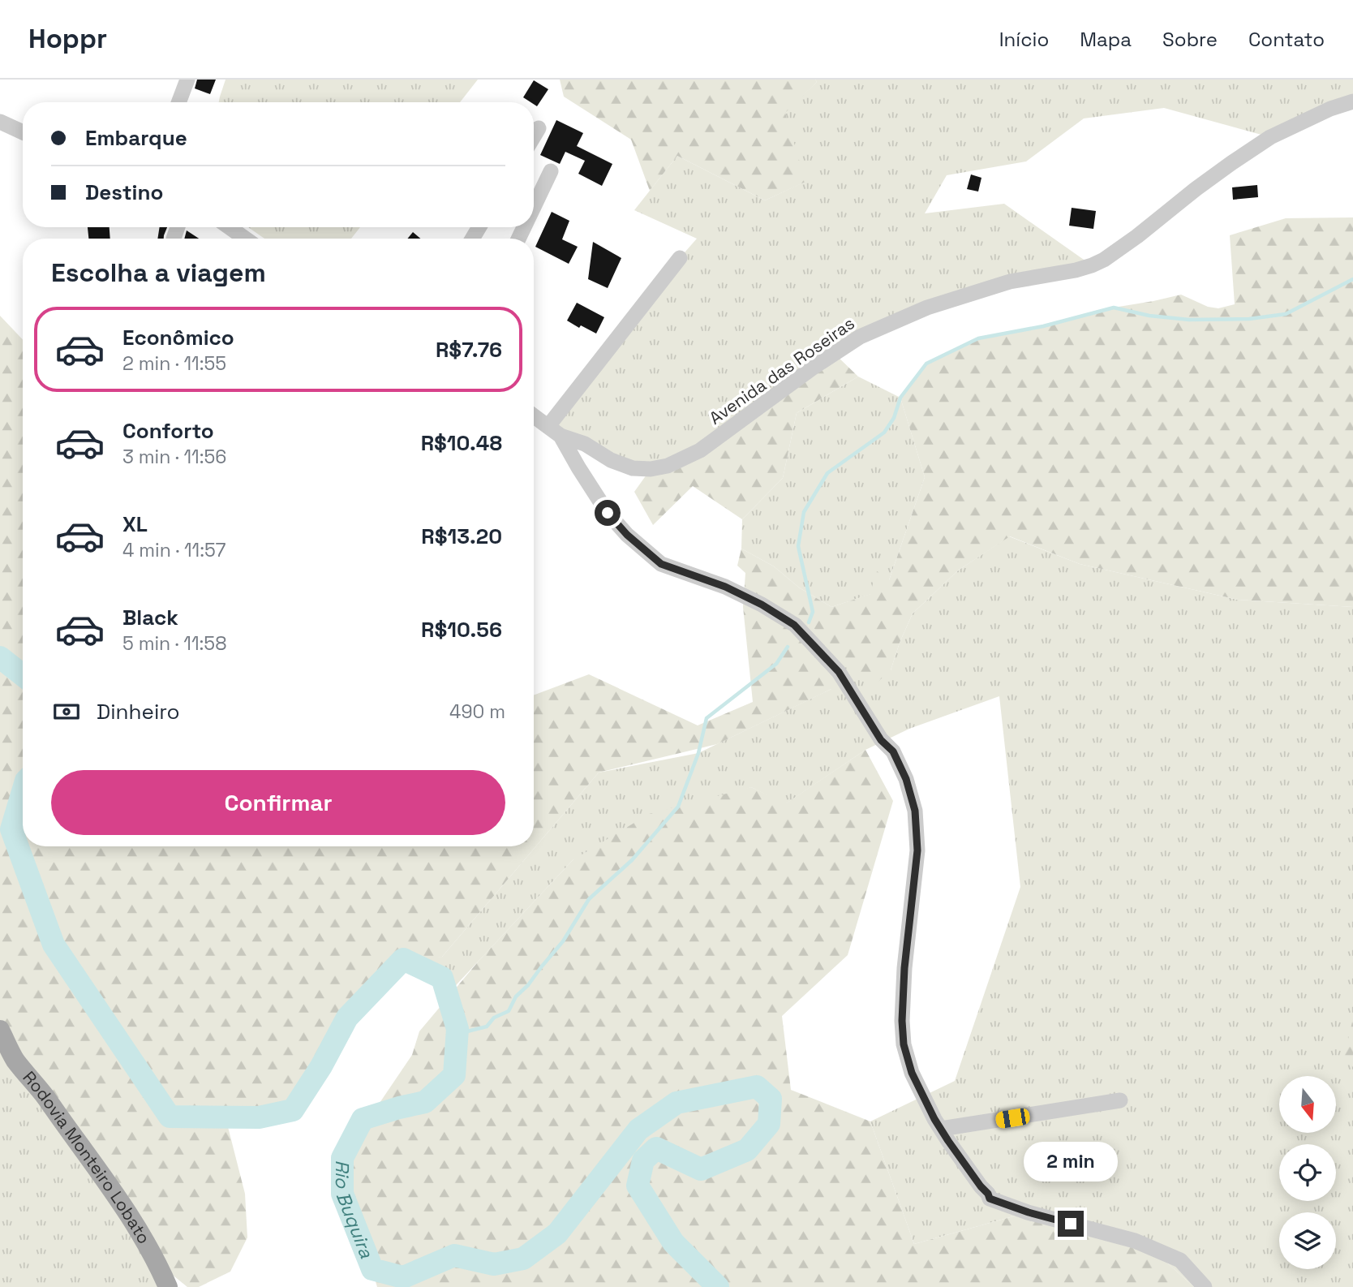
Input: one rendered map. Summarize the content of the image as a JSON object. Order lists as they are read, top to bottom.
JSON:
{
  "streets": {
    "main road": ["Rodovia Monteiro Lobato"],
    "street": ["Avenida das Roseiras"]
  },
  "water": ["Rio Buquira"],
  "north": "bottom",
  "page": {
    "header": "Hoppr",
    "nav": [
      "Início",
      "Mapa",
      "Sobre",
      "Contato"
    ],
    "banner": ["Embarque", "Destino"],
    "heading": "Escolha a viagem",
    "list": [
      {
        "name": "Econômico",
        "note": "2 min · 11:55",
        "value": "R$7.76"
      },
      {
        "name": "Conforto",
        "note": "3 min · 11:56",
        "value": "R$10.48"
      },
      {
        "name": "XL",
        "note": "4 min · 11:57",
        "value": "R$13.20"
      },
      {
        "name": "Black",
        "note": "5 min · 11:58",
        "value": "R$10.56"
      }
    ],
    "pay": ["Dinheiro", "490 m"],
    "buttons": "Confirmar",
    "bubble": "2 min"
  }
}
